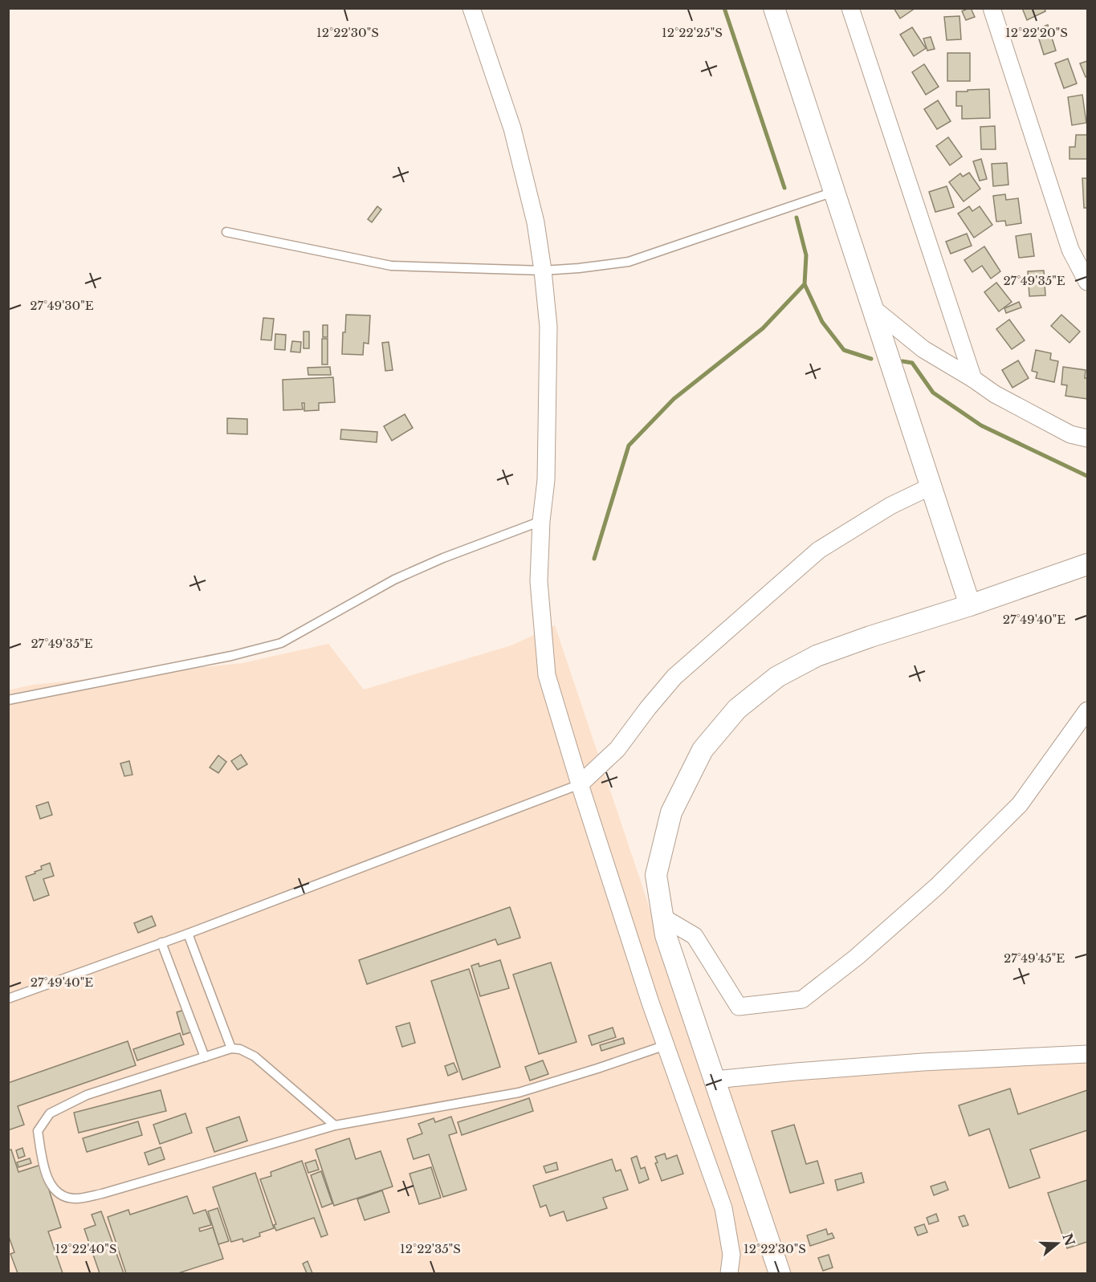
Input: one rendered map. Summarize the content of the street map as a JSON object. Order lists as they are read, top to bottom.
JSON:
{
  "north": "right",
  "coordinates": [
    "12°22'30\"S",
    "12°22'25\"S",
    "12°22'20\"S",
    "27°49'35\"E",
    "27°49'30\"E",
    "27°49'40\"E",
    "27°49'45\"E",
    "12°22'40\"S",
    "12°22'35\"S"
  ]
}
